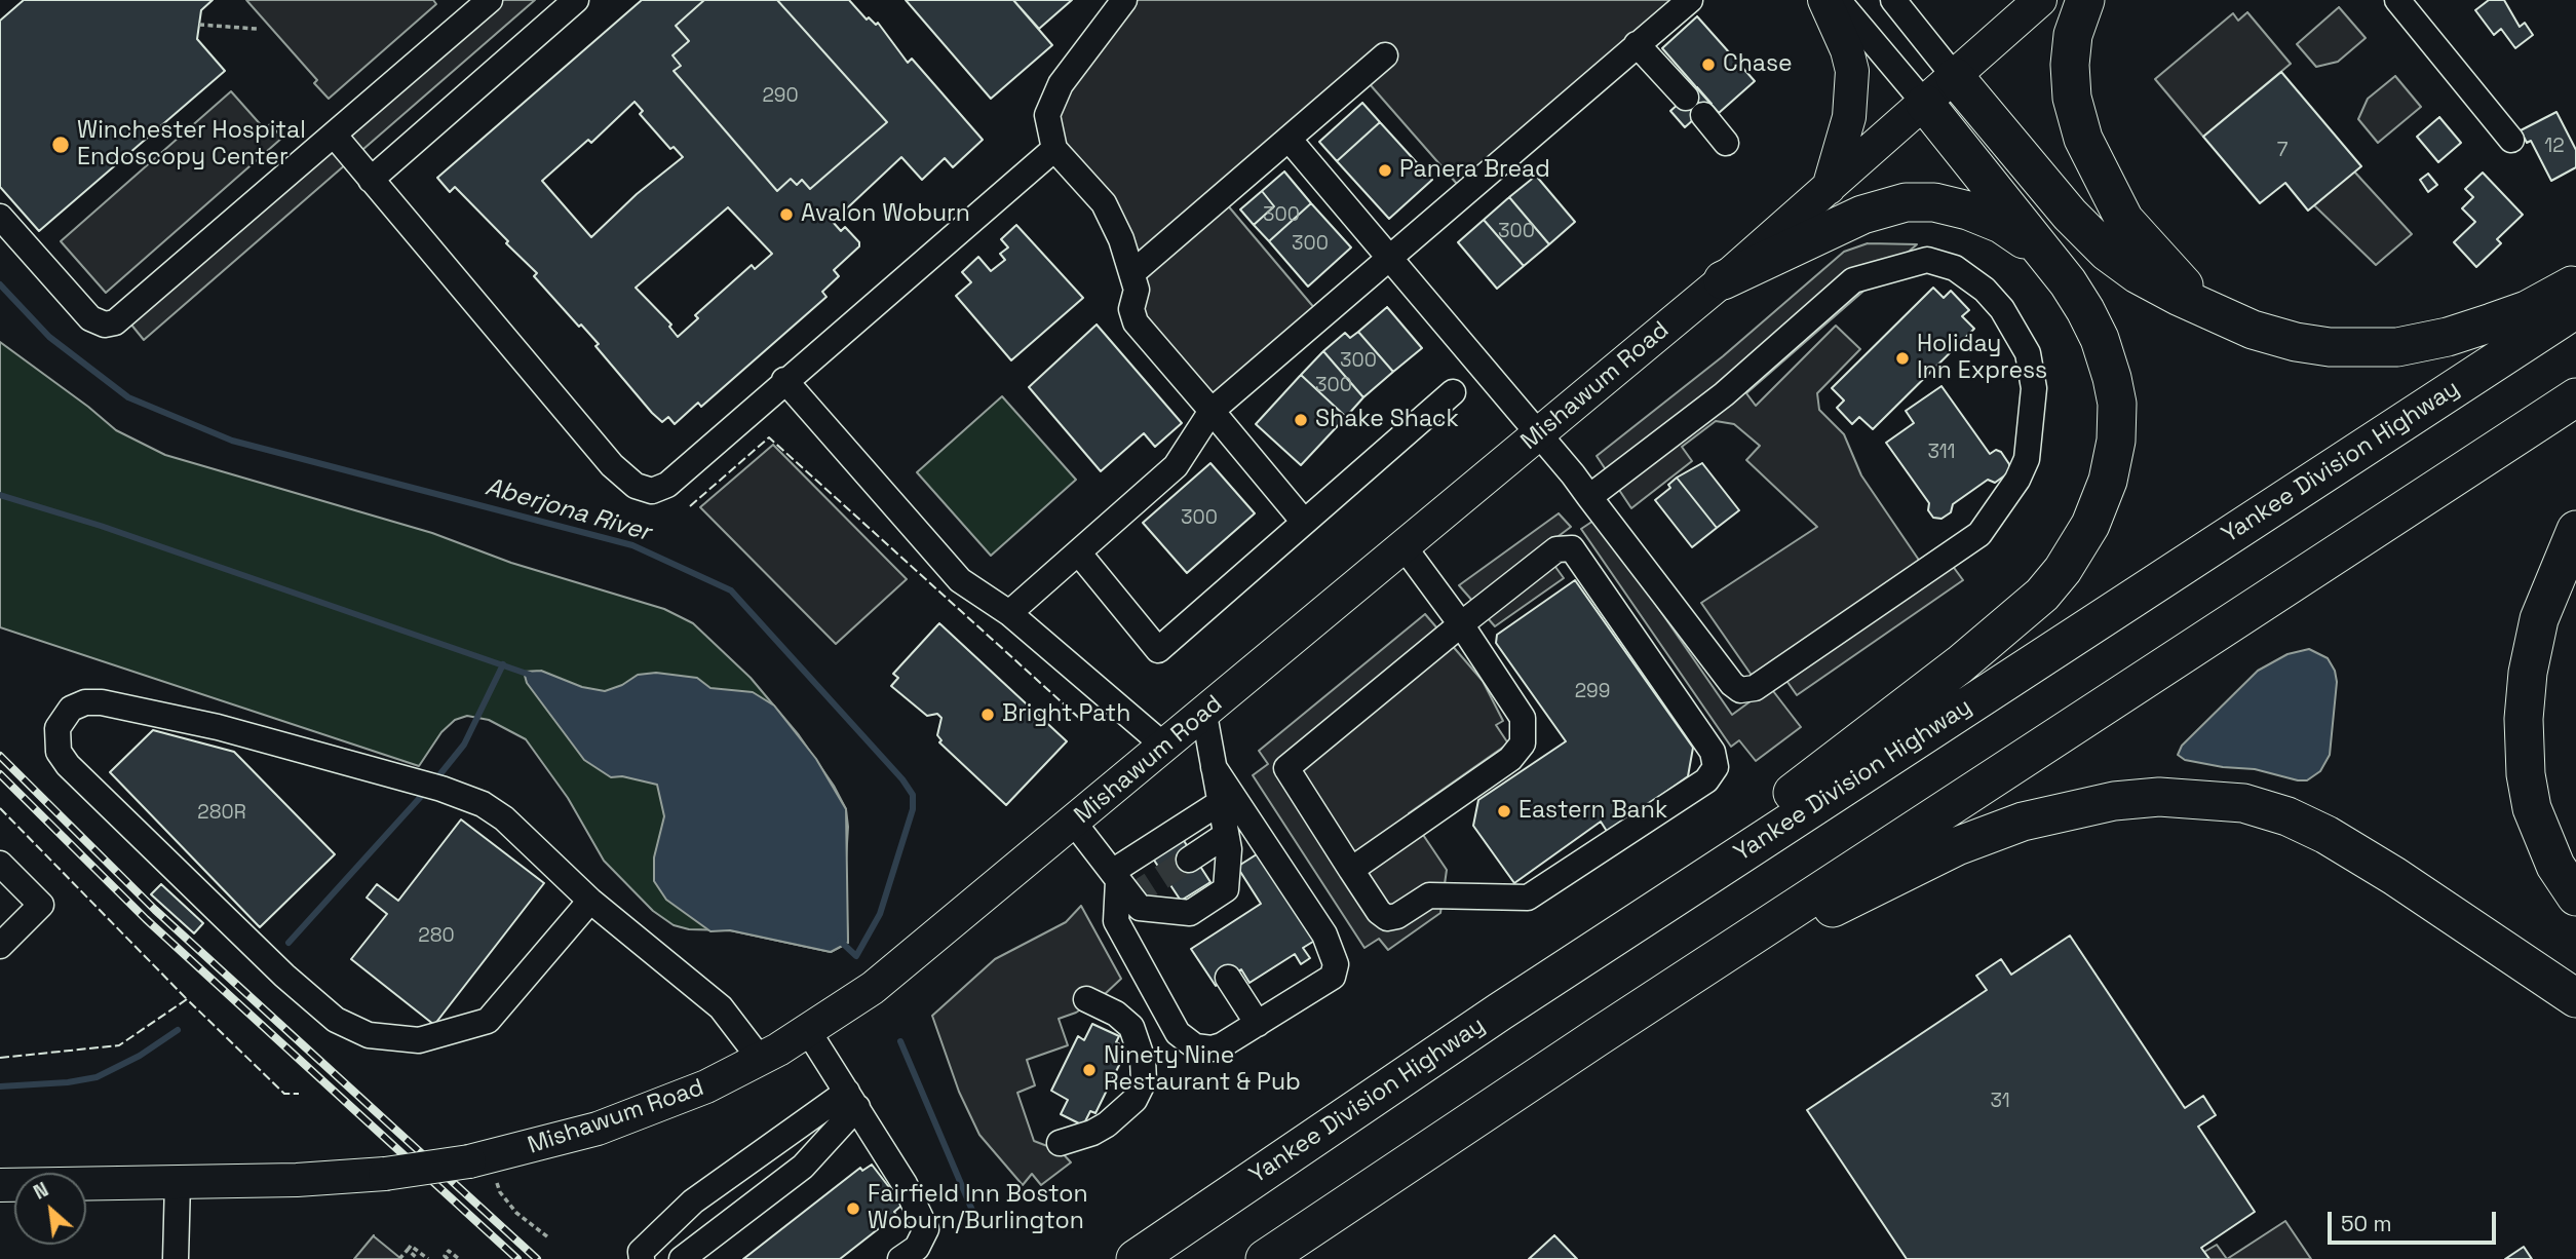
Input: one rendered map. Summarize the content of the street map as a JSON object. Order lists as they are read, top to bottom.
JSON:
{
  "streets": {
    "highway": ["Yankee Division Highway"],
    "main road": ["Mishawum Road"]
  },
  "water": ["Aberjona River"],
  "places": [
    "Chase",
    "Winchester Hospital Endoscopy Center",
    "Panera Bread",
    "Avalon Woburn",
    "Holiday Inn Express",
    "Shake Shack",
    "Bright Path",
    "Eastern Bank",
    "Ninety Nine Restaurant & Pub",
    "Fairfield Inn Boston Woburn/Burlington"
  ],
  "house_numbers": [
    "290",
    "12",
    "7",
    "300",
    "300",
    "300",
    "300",
    "300",
    "311",
    "300",
    "299",
    "280R",
    "280",
    "31"
  ],
  "scale_bar": "50 m",
  "north": "top left"
}
